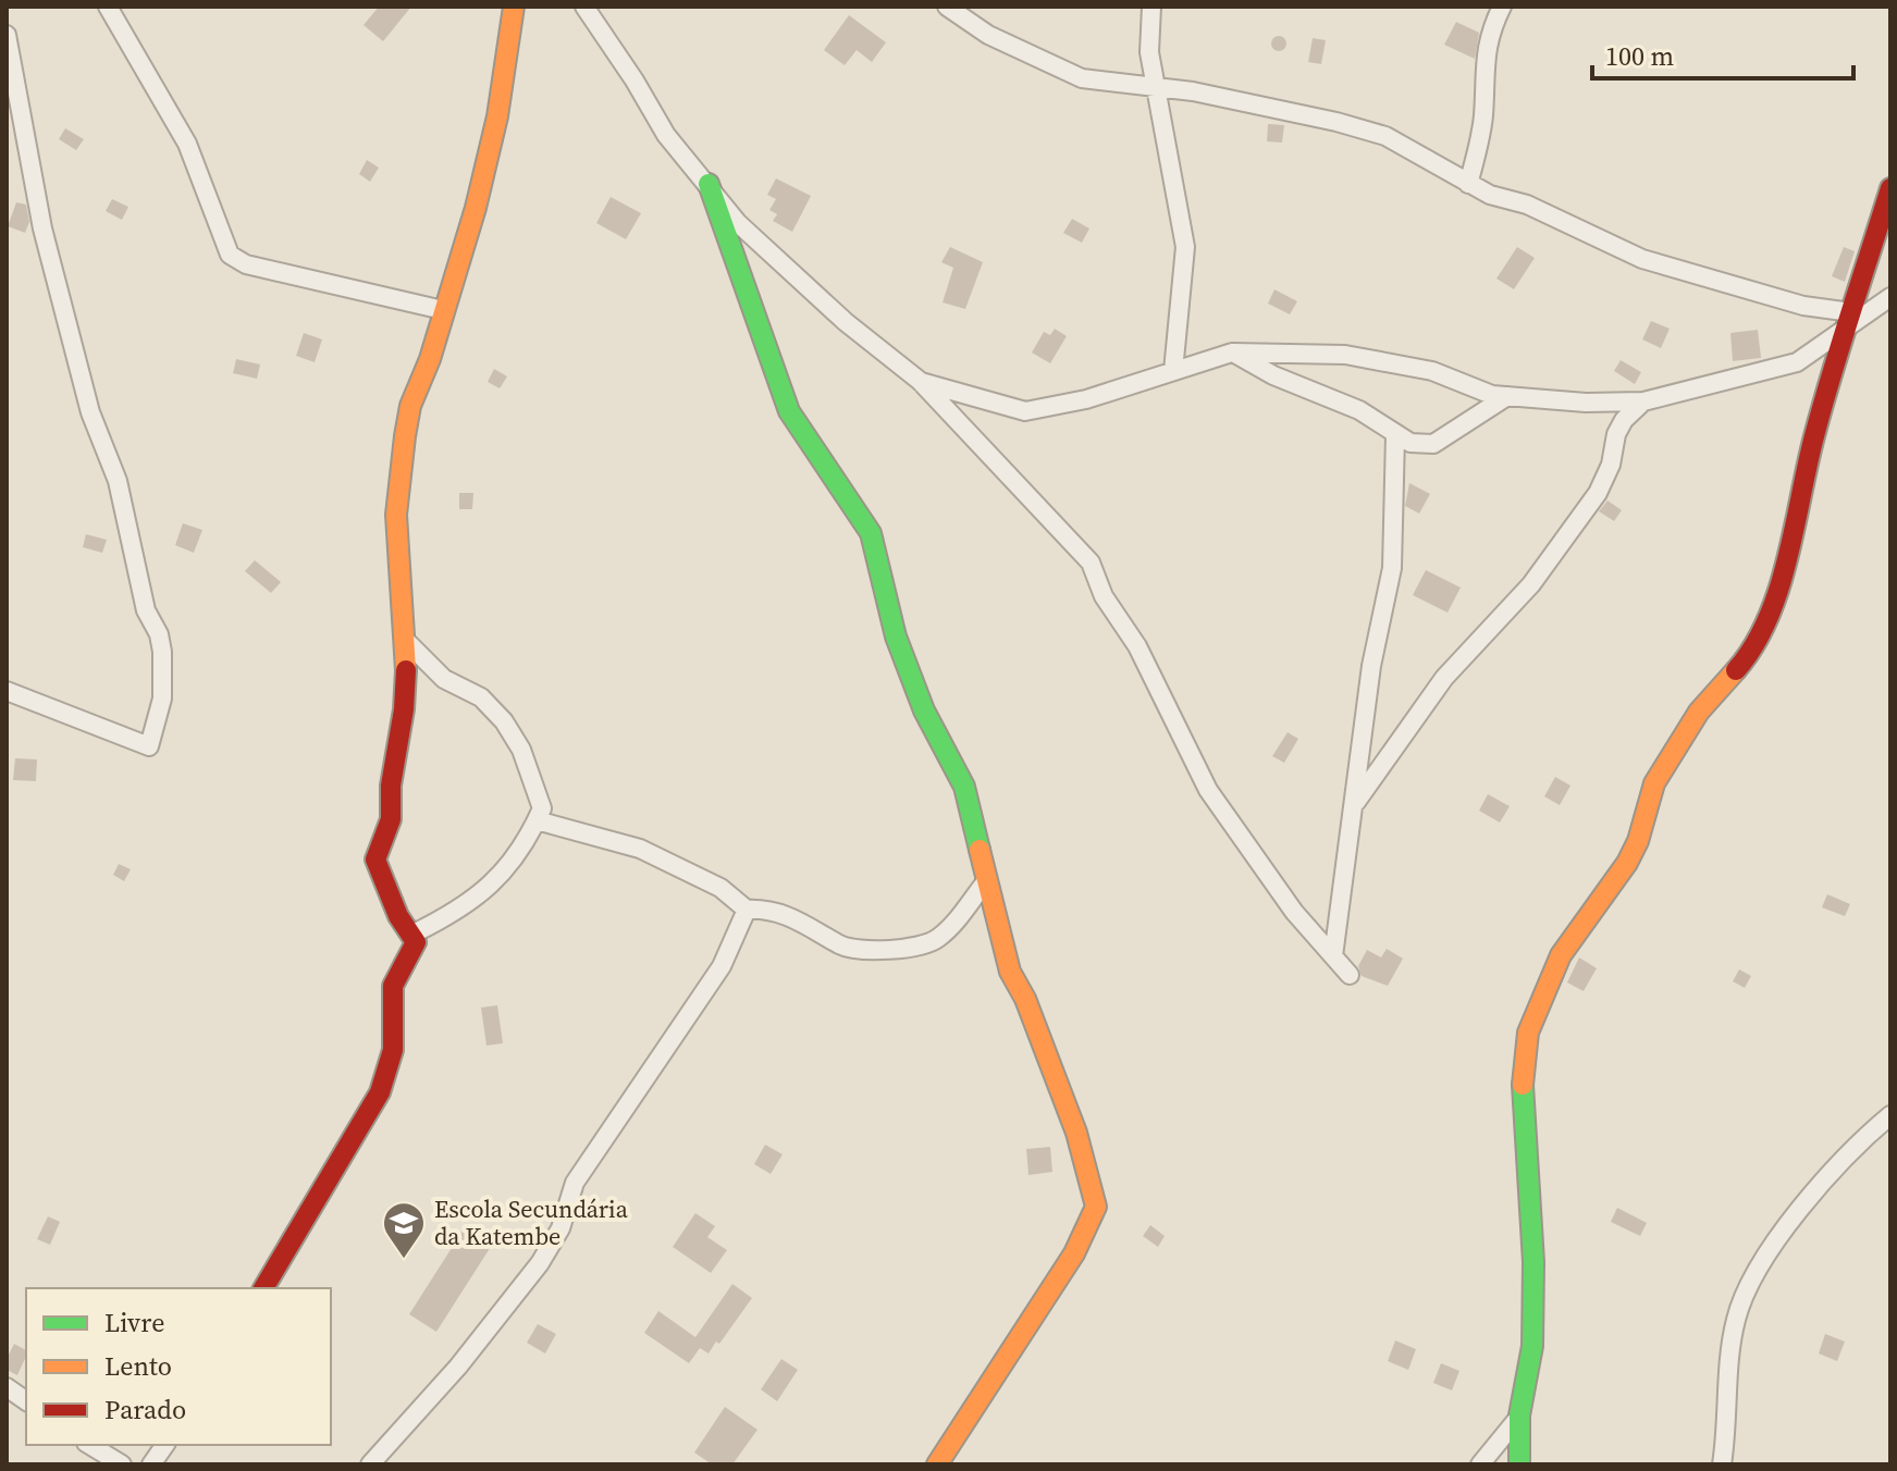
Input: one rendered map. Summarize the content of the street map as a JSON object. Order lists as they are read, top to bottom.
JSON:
{
  "places": {
    "school or university": ["Escola Secundária da Katembe"]
  },
  "legend": ["Livre", "Lento", "Parado"],
  "scale_bar": "100 m"
}
